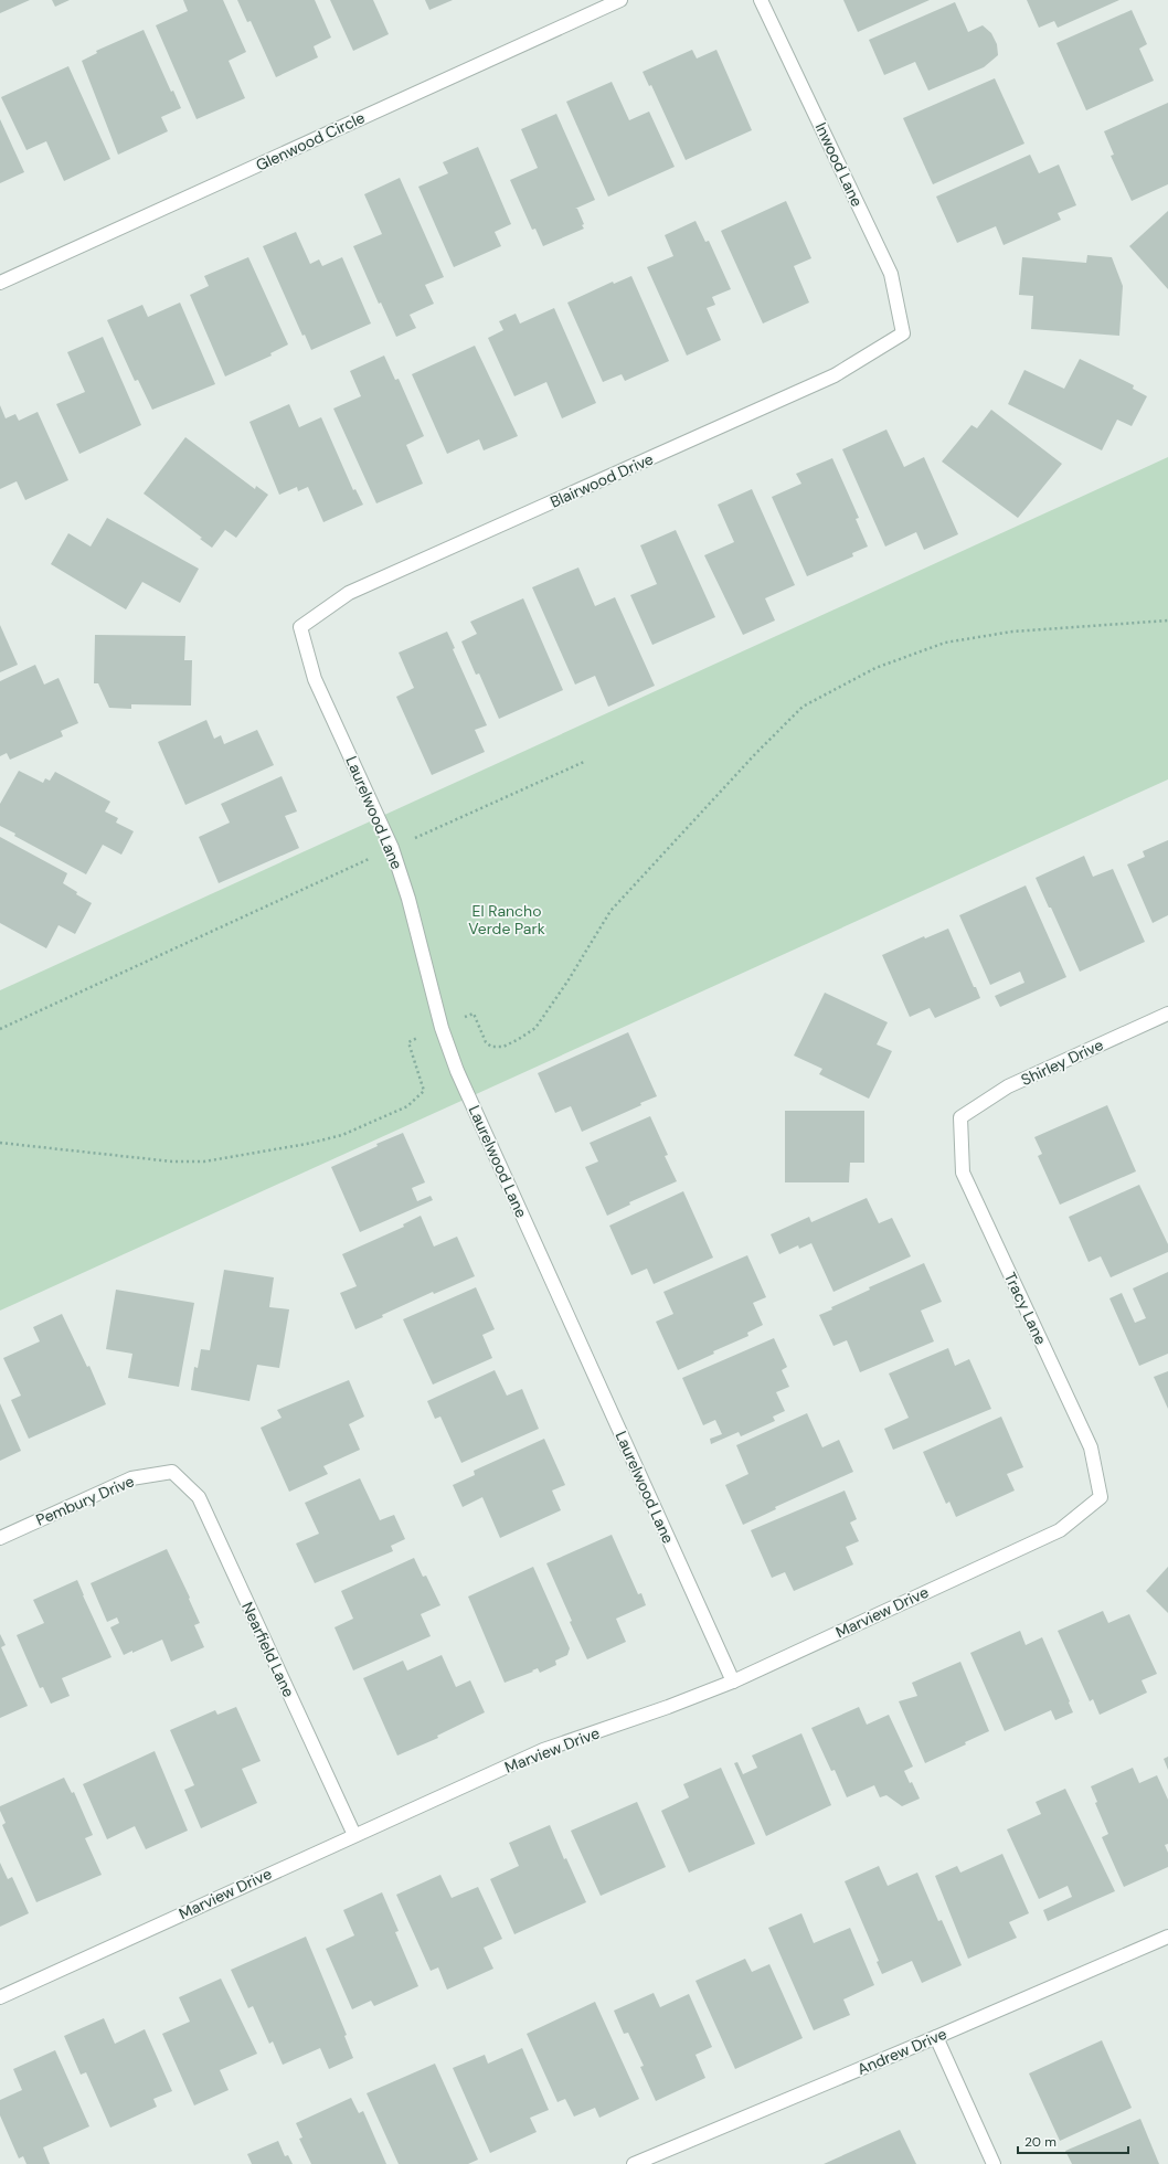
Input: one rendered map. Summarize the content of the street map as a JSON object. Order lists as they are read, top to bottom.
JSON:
{
  "streets": {
    "street": [
      "Glenwood Circle",
      "Inwood Lane",
      "Blairwood Drive",
      "Laurelwood Lane",
      "Shirley Drive",
      "Tracy Lane",
      "Pembury Drive",
      "Marview Drive",
      "Nearfield Lane",
      "Andrew Drive"
    ]
  },
  "crossings": [
    ["Inwood Lane", "Blairwood Drive"],
    ["Blairwood Drive", "Laurelwood Lane"],
    ["Laurelwood Lane", "Marview Drive"],
    ["Shirley Drive", "Tracy Lane"],
    ["Tracy Lane", "Marview Drive"],
    ["Pembury Drive", "Nearfield Lane"],
    ["Marview Drive", "Nearfield Lane"]
  ],
  "parks": ["El Rancho Verde Park"],
  "scale_bar": "20 m"
}
